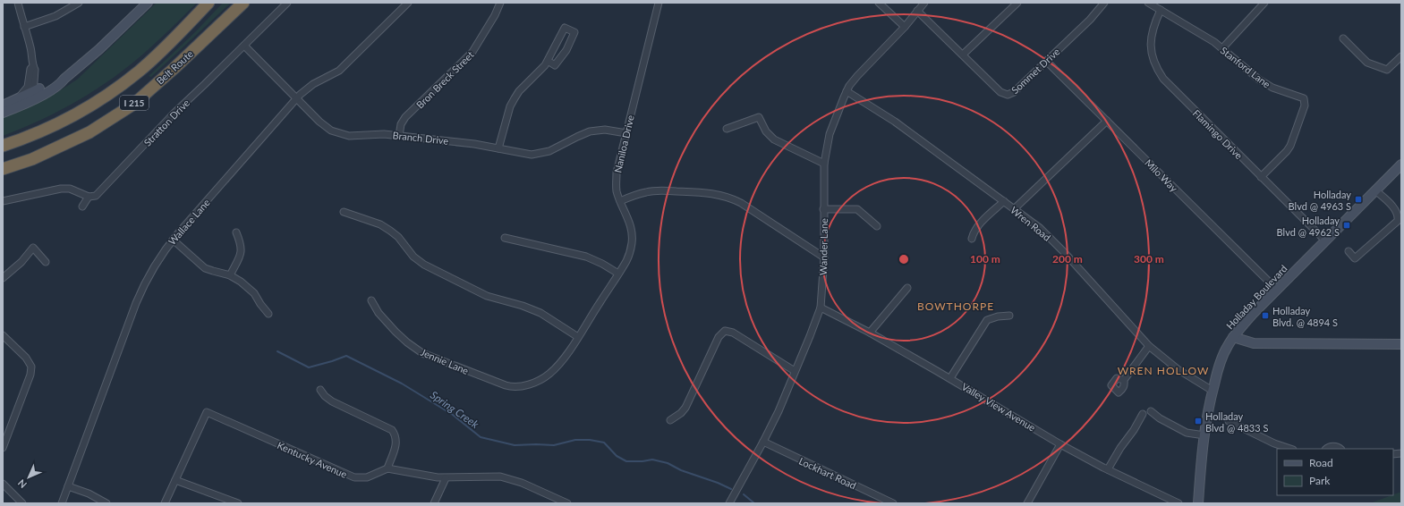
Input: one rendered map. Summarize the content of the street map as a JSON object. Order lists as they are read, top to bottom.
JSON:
{
  "streets": {
    "highway": ["Belt Route", "I 215"],
    "main road": ["Holladay Boulevard"],
    "street": [
      "Stanford Lane",
      "Sommet Drive",
      "Bron Breck Street",
      "Stratton Drive",
      "Flamingo Drive",
      "Branch Drive",
      "Naniloa Drive",
      "Milo Way",
      "Wallace Lane",
      "Wren Road",
      "Wander Lane",
      "Jennie Lane",
      "Valley View Avenue",
      "Kentucky Avenue",
      "Lockhart Road"
    ]
  },
  "crossings": [
    ["Stanford Lane", "Flamingo Drive"],
    ["Sommet Drive", "Milo Way"],
    ["Sommet Drive", "Wander Lane"],
    ["Bron Breck Street", "Branch Drive"],
    ["Stratton Drive", "Branch Drive"],
    ["Flamingo Drive", "Holladay Boulevard"],
    ["Branch Drive", "Naniloa Drive"],
    ["Branch Drive", "Wallace Lane"],
    ["Naniloa Drive", "Jennie Lane"],
    ["Milo Way", "Holladay Boulevard"],
    ["Wren Road", "Wander Lane"],
    ["Wren Road", "Holladay Boulevard"],
    ["Wander Lane", "Valley View Avenue"],
    ["Wander Lane", "Lockhart Road"]
  ],
  "districts": ["BOWTHORPE", "WREN HOLLOW"],
  "water": ["Spring Creek"],
  "places": {
    "transit": [
      "Holladay Blvd @ 4963 S",
      "Holladay Blvd @ 4962 S",
      "Holladay Blvd. @ 4894 S",
      "Holladay Blvd @ 4833 S"
    ]
  },
  "legend": ["Road", "Park"],
  "north": "bottom left",
  "rings": ["100 m", "200 m", "300 m"]
}
